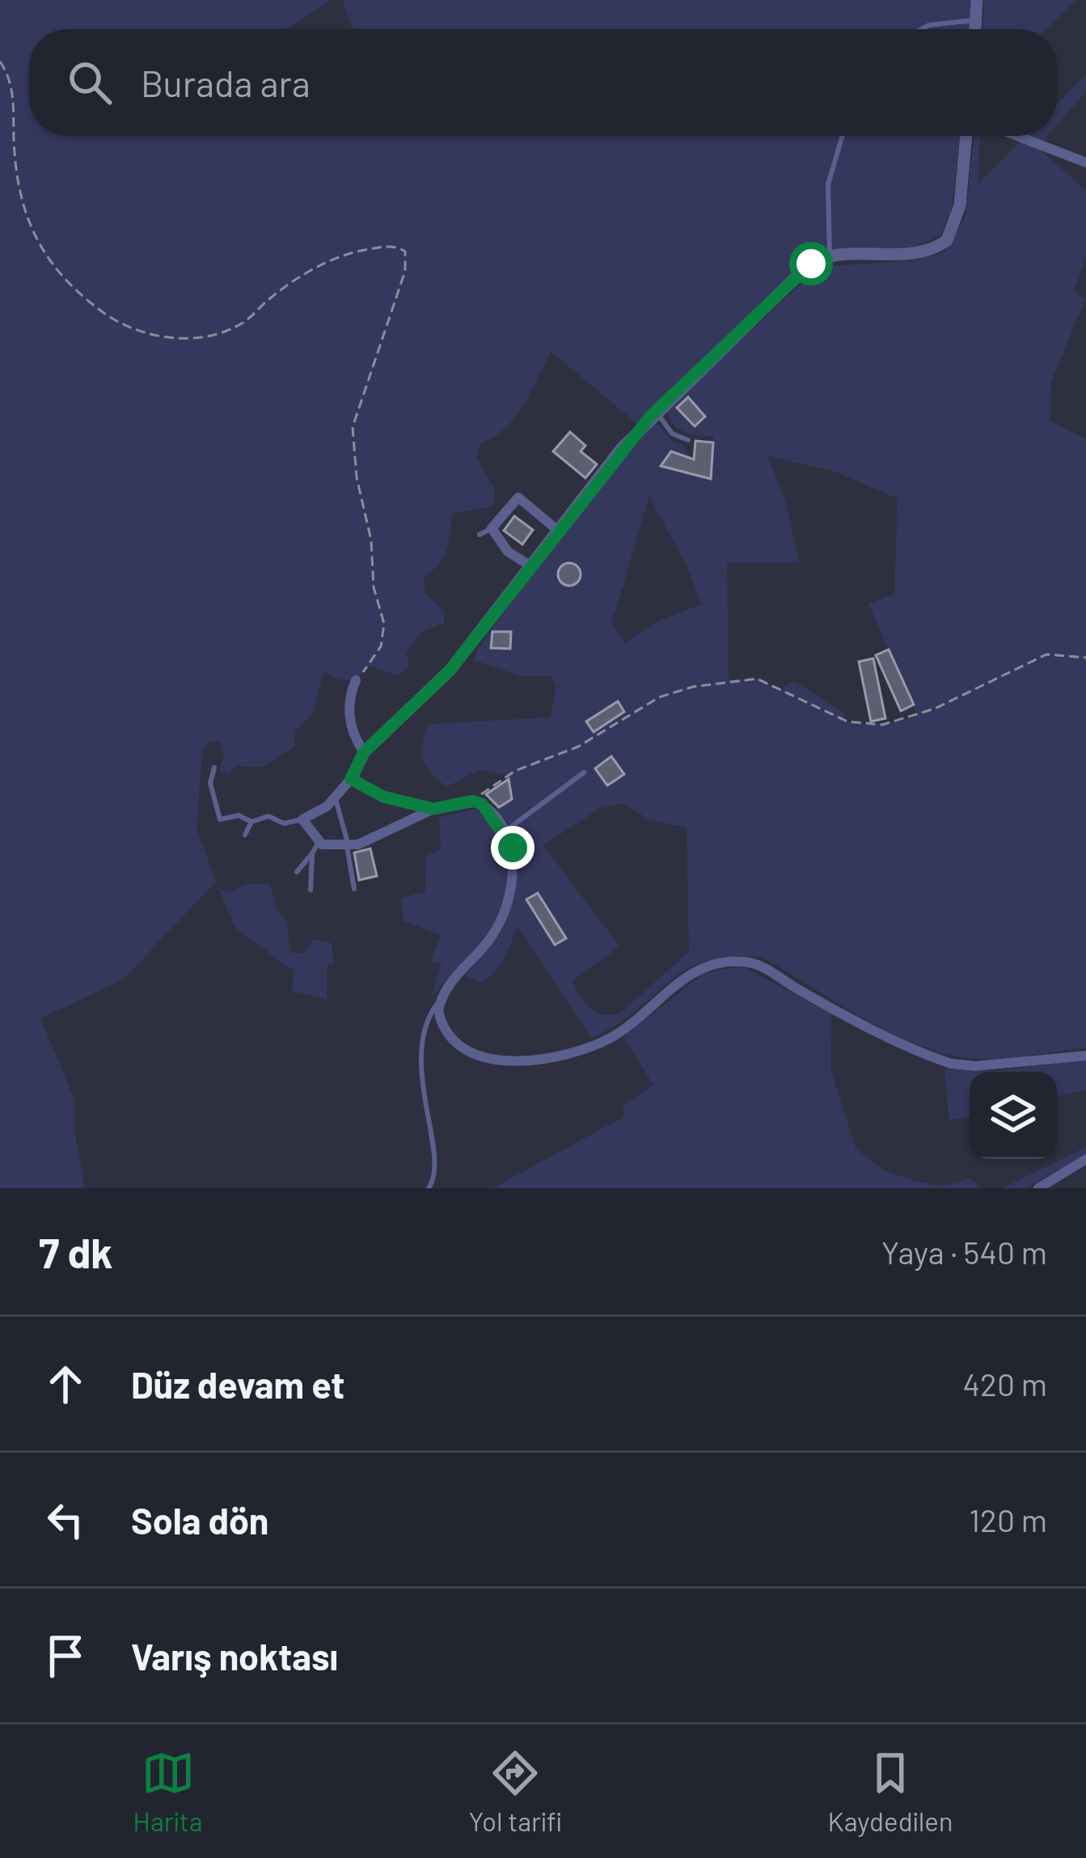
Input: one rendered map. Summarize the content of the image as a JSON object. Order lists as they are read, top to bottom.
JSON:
{
  "page": {
    "search": "Burada ara",
    "heading": ["7 dk", "Yaya · 540 m"],
    "list": [
      ["Düz devam et", "420 m"],
      ["Sola dön", "120 m"],
      "Varış noktası"
    ],
    "nav": ["Harita", "Yol tarifi", "Kaydedilen"]
  }
}
